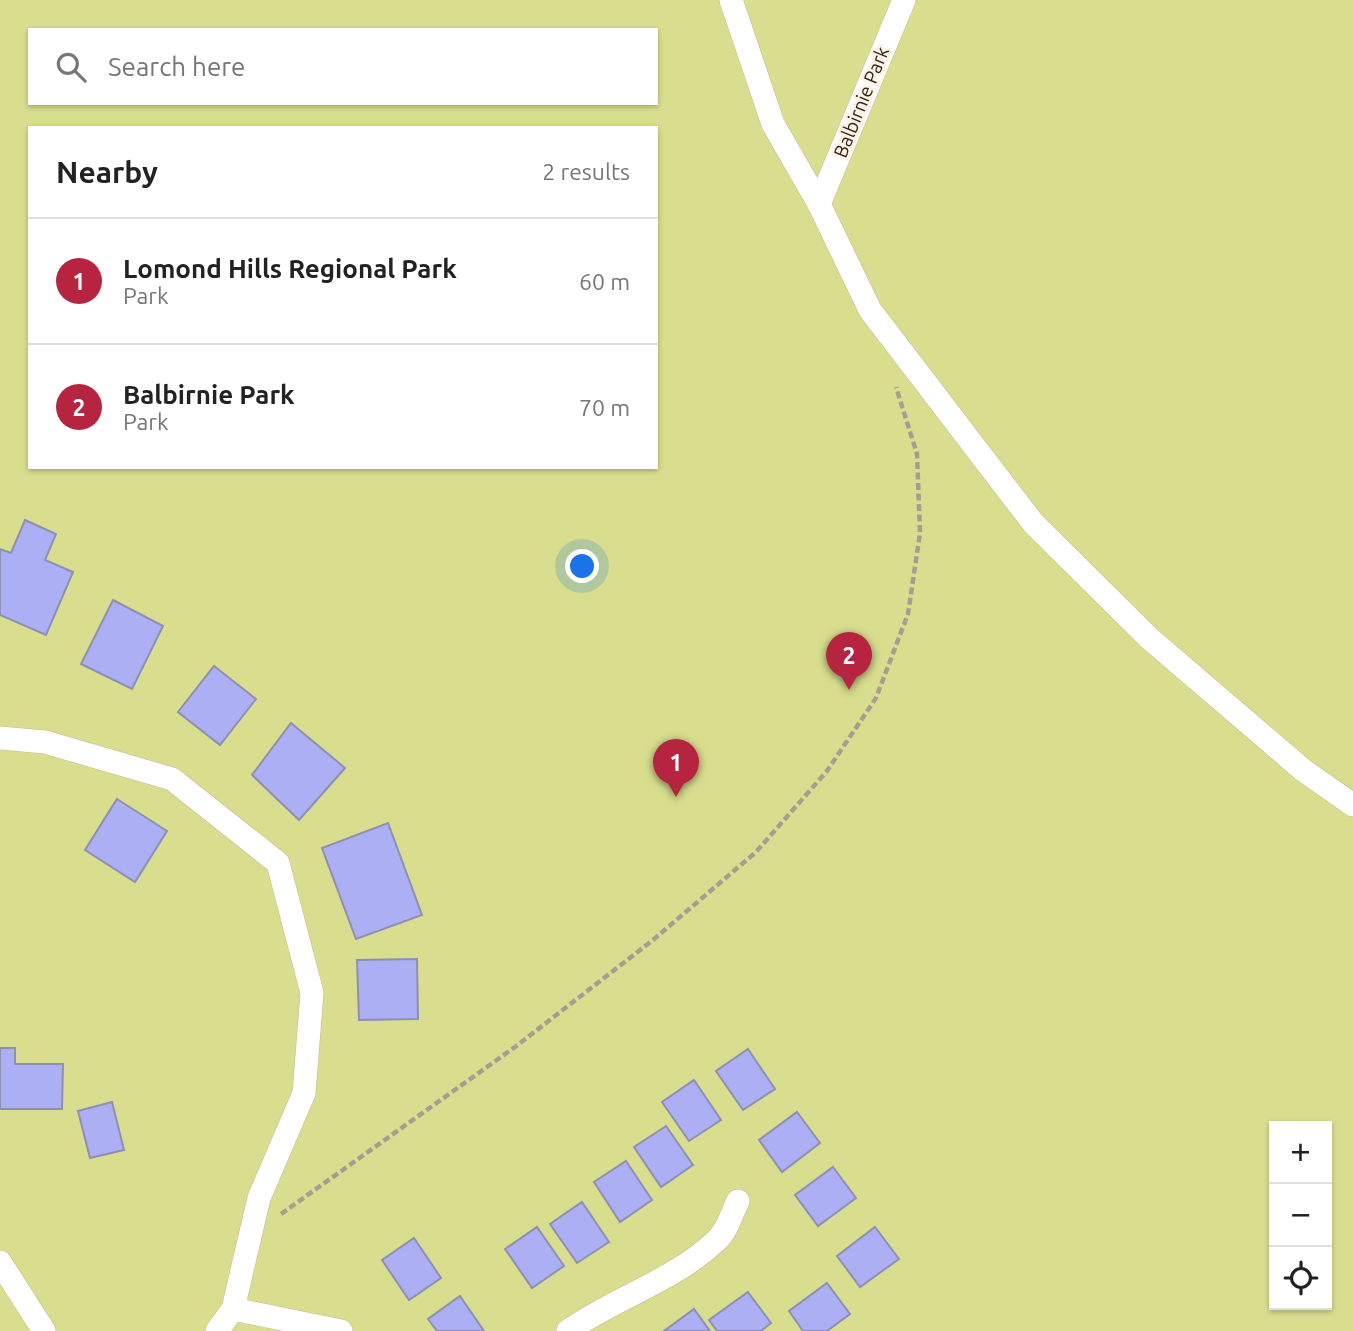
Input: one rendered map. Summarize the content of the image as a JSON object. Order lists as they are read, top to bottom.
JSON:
{
  "streets": {
    "street": ["Balbirnie Park"]
  },
  "page": {
    "search": "Search here",
    "heading": ["Nearby", "2 results"],
    "list": [
      {
        "mark": "1",
        "name": "Lomond Hills Regional Park",
        "note": "Park",
        "value": "60 m"
      },
      {
        "mark": "2",
        "name": "Balbirnie Park",
        "note": "Park",
        "value": "70 m"
      }
    ],
    "pins": ["2", "1"],
    "map_buttons": ["+", "−"]
  }
}
